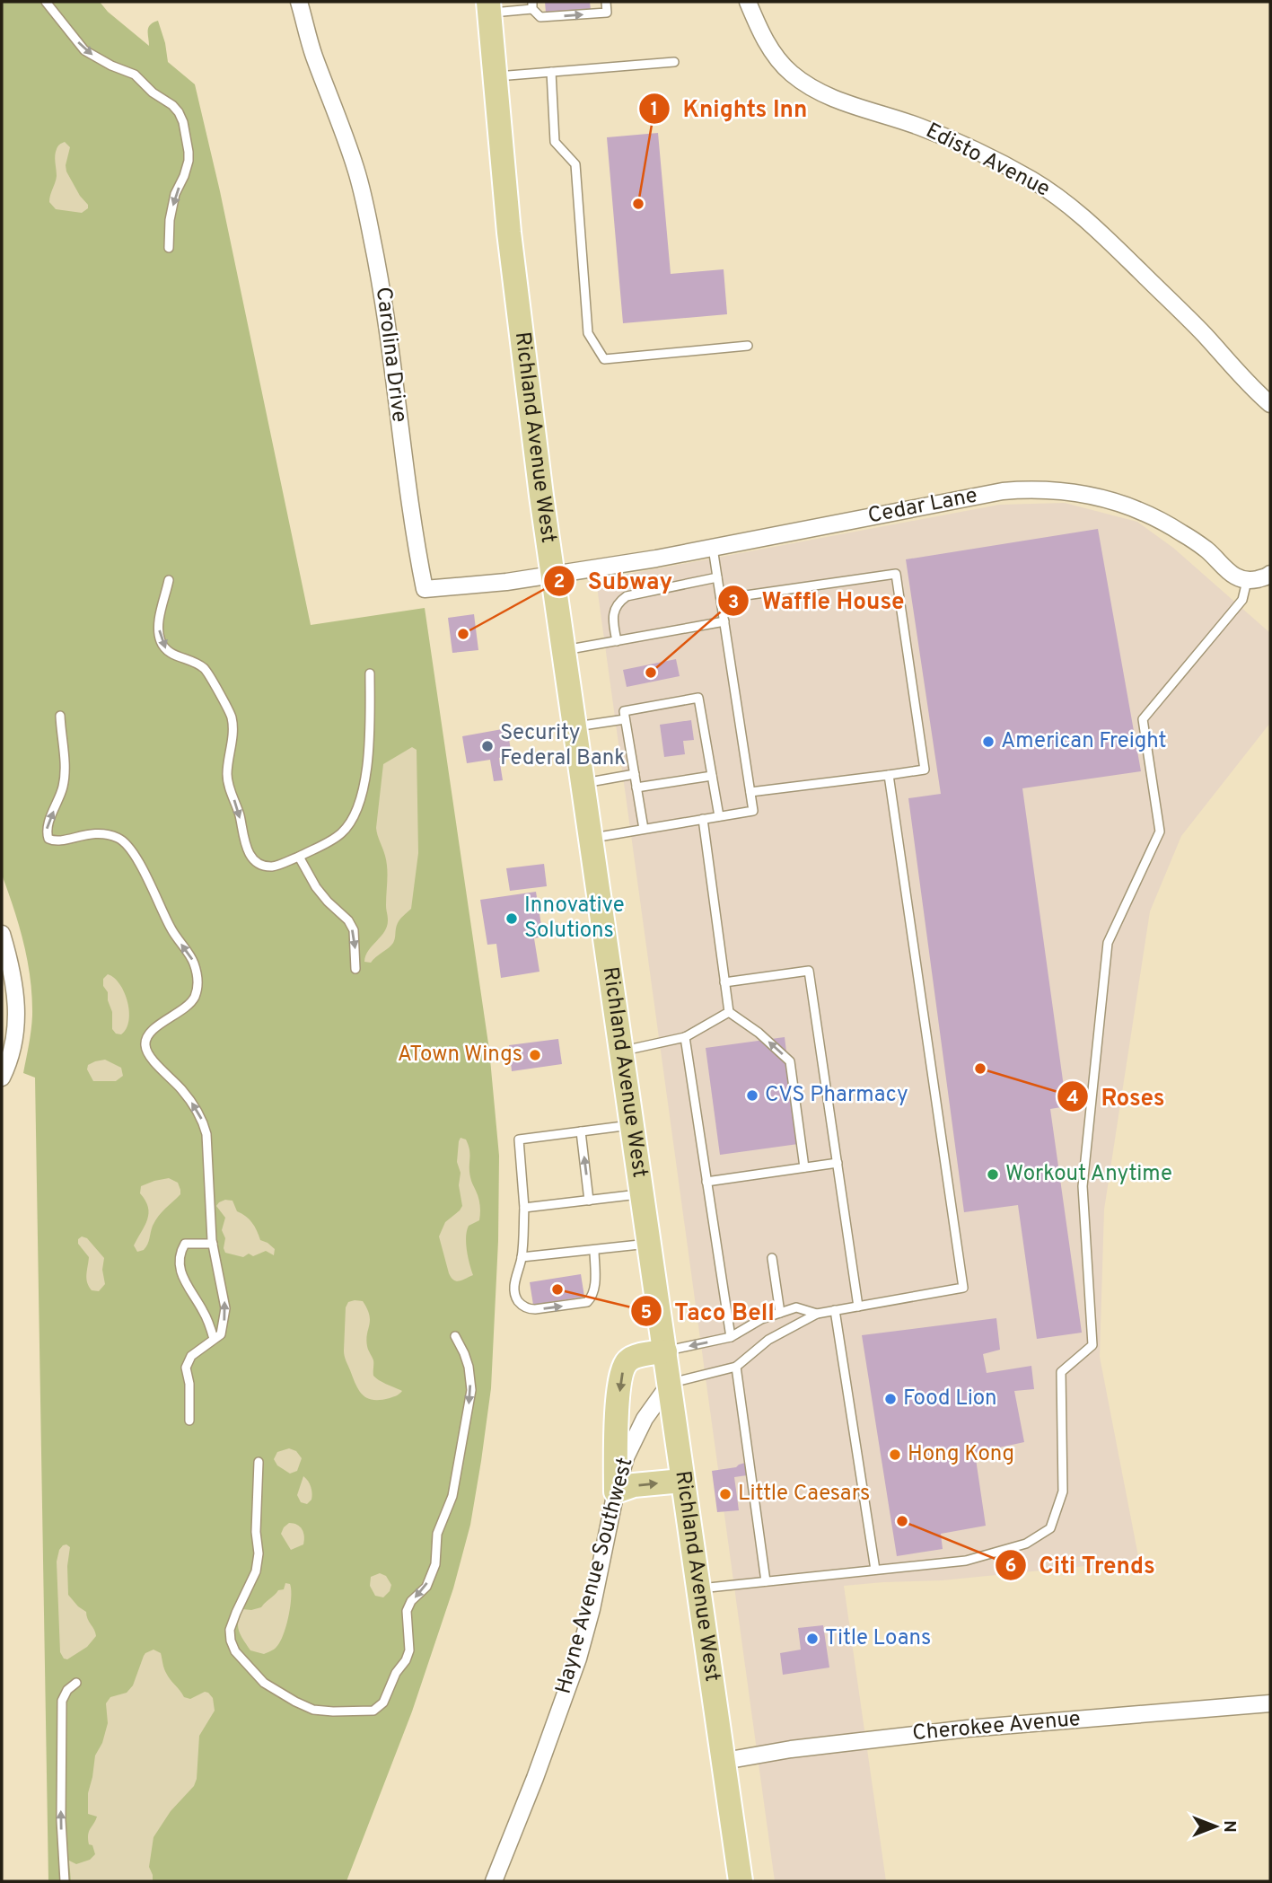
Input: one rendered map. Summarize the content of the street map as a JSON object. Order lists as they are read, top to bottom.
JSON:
{
  "streets": {
    "main road": ["Richland Avenue West"],
    "street": [
      "Edisto Avenue",
      "Carolina Drive",
      "Cedar Lane",
      "Hayne Avenue Southwest",
      "Cherokee Avenue"
    ]
  },
  "crossings": [
    ["Carolina Drive", "Richland Avenue West"],
    ["Carolina Drive", "Cedar Lane"],
    ["Richland Avenue West", "Cedar Lane"],
    ["Richland Avenue West", "Hayne Avenue Southwest"],
    ["Richland Avenue West", "Cherokee Avenue"]
  ],
  "places": [
    "Knights Inn",
    "Subway",
    "Waffle House",
    "American Freight",
    "Security Federal Bank",
    "Innovative Solutions",
    "ATown Wings",
    "Roses",
    "CVS Pharmacy",
    "Workout Anytime",
    "Taco Bell",
    "Food Lion",
    "Hong Kong",
    "Little Caesars",
    "Citi Trends",
    "Title Loans"
  ],
  "north": "right"
}
